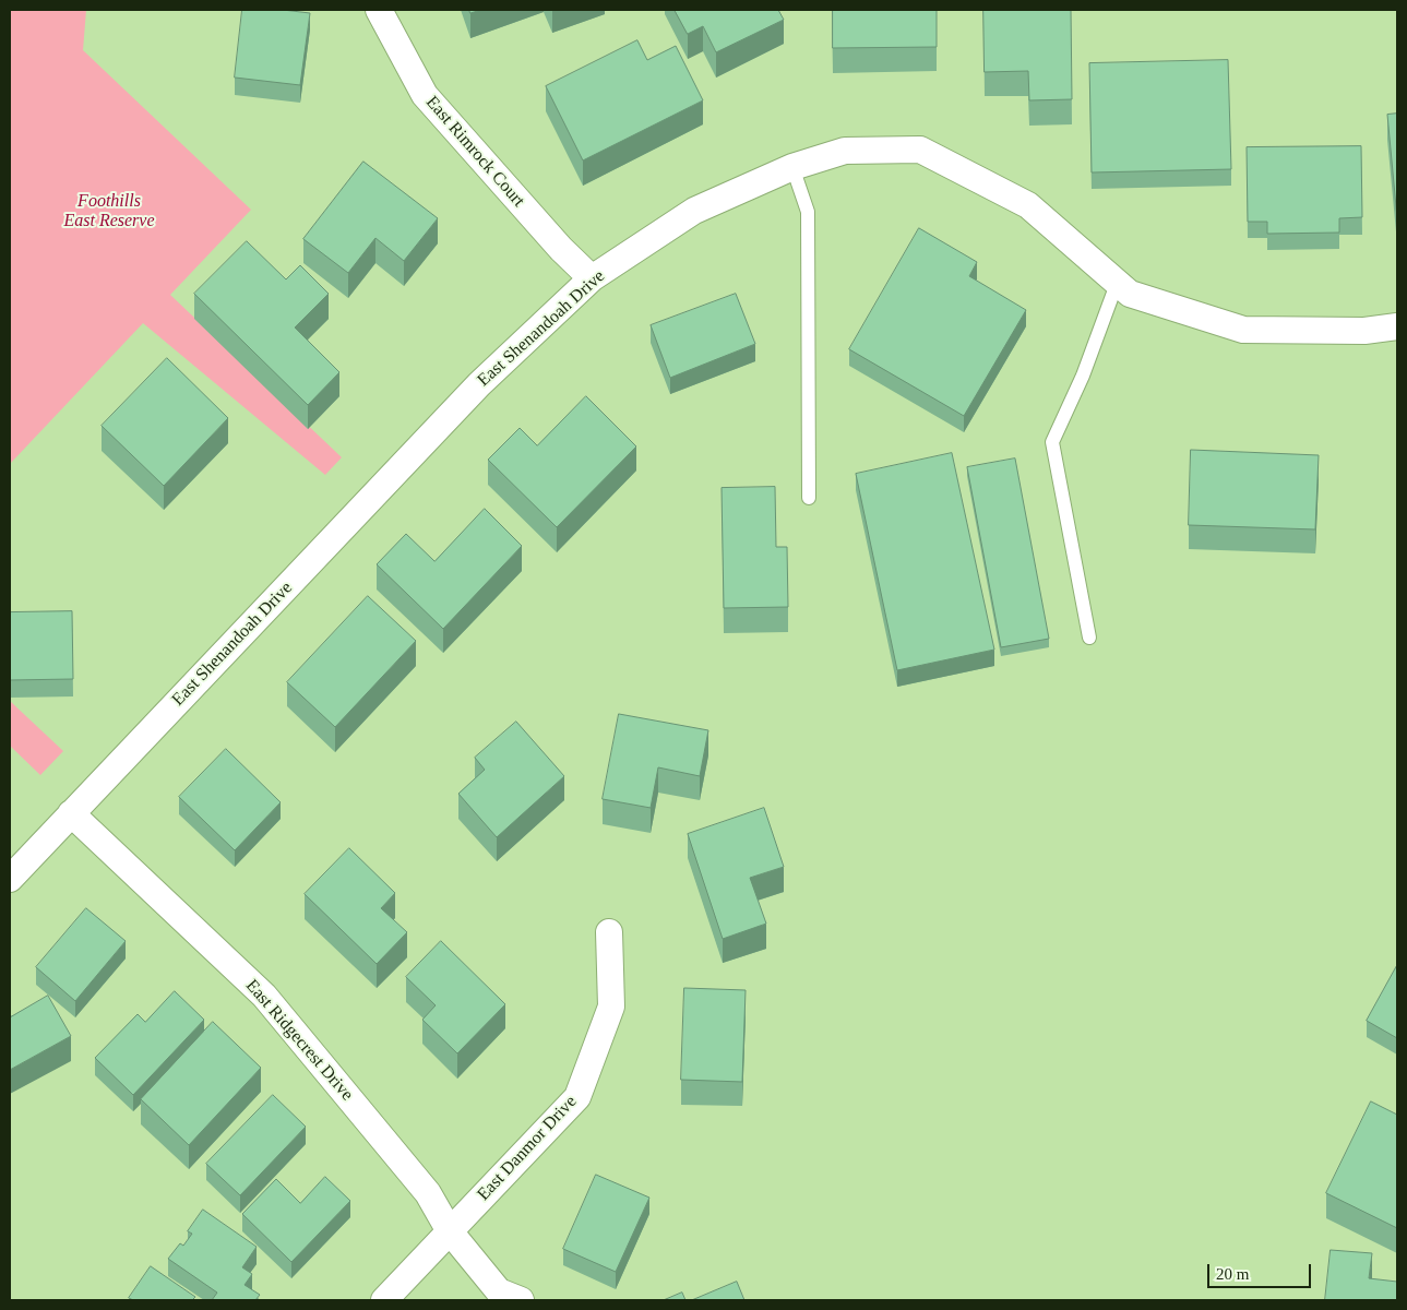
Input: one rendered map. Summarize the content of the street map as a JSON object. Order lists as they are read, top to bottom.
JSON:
{
  "streets": {
    "street": [
      "East Rimrock Court",
      "East Shenandoah Drive",
      "East Ridgecrest Drive",
      "East Danmor Drive"
    ]
  },
  "crossings": [
    ["East Rimrock Court", "East Shenandoah Drive"],
    ["East Shenandoah Drive", "East Ridgecrest Drive"],
    ["East Ridgecrest Drive", "East Danmor Drive"]
  ],
  "parks": ["Foothills East Reserve"],
  "scale_bar": "20 m"
}
